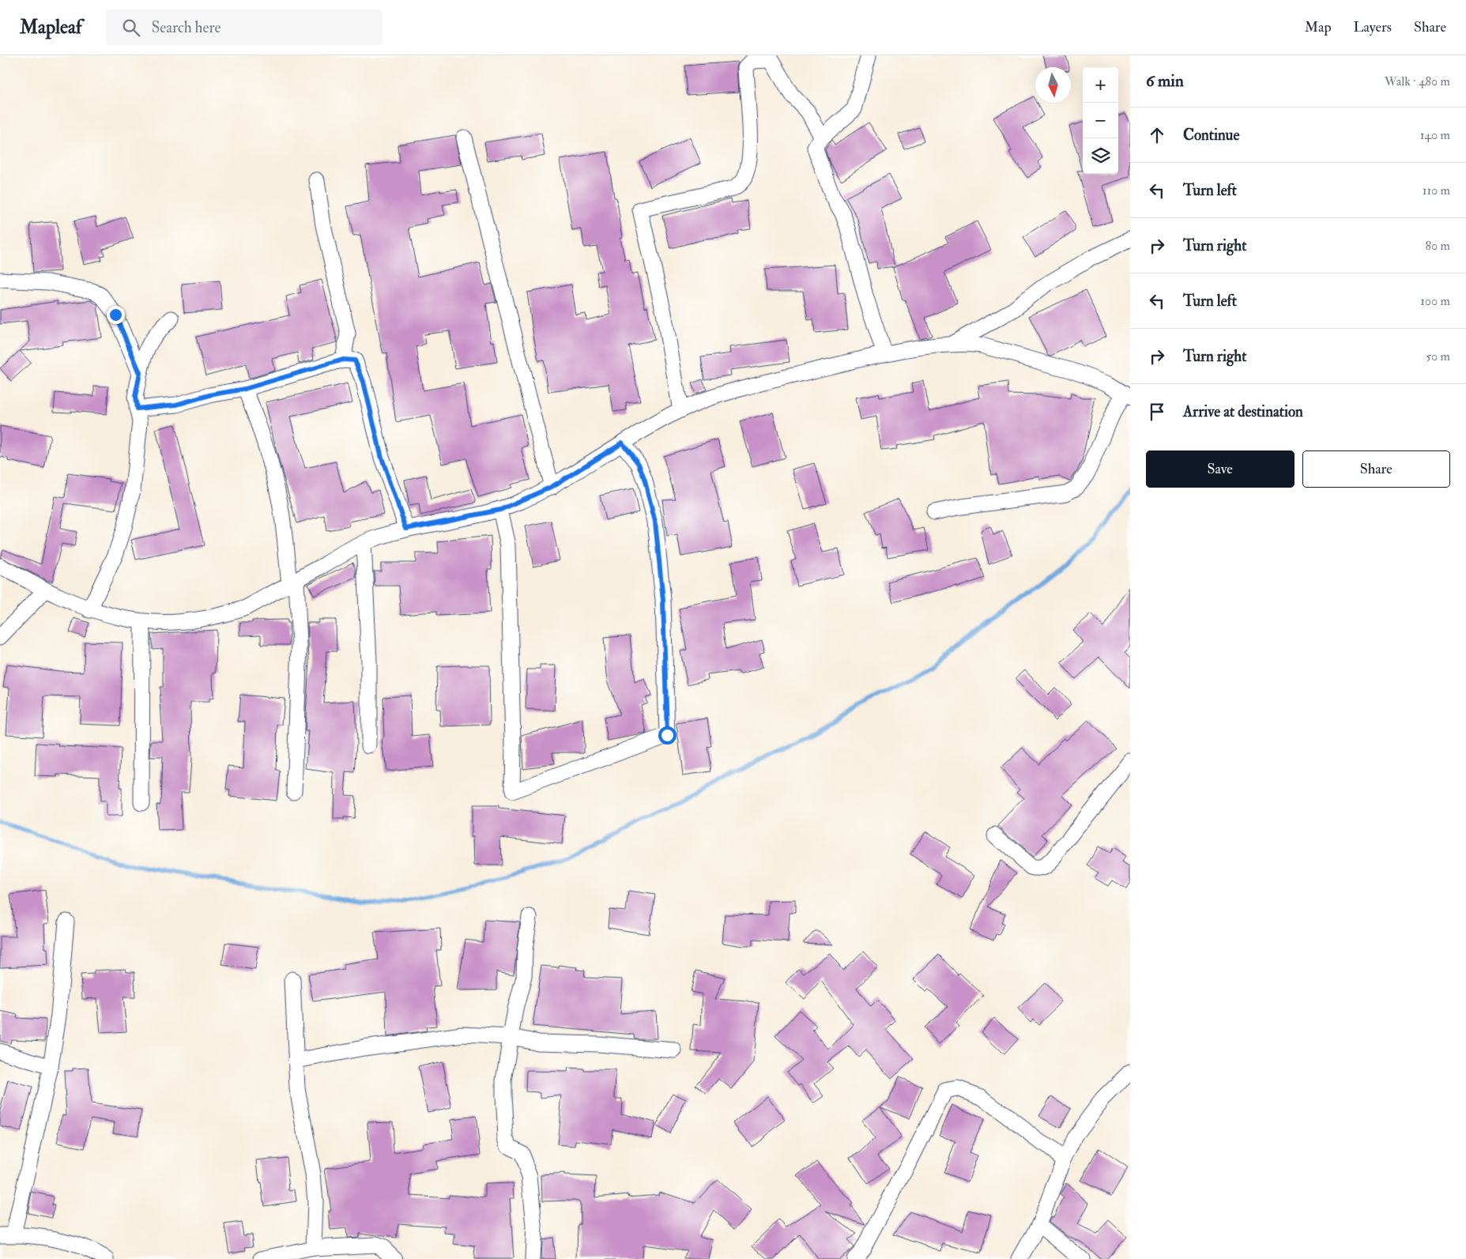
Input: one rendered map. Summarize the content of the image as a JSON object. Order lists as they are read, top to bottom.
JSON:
{
  "north": "bottom",
  "page": {
    "header": "Mapleaf",
    "search": "Search here",
    "nav": ["Map", "Layers", "Share"],
    "heading": ["6 min", "Walk · 480 m"],
    "map_buttons": ["+", "−"],
    "list": [
      ["Continue", "140 m"],
      ["Turn left", "110 m"],
      ["Turn right", "80 m"],
      ["Turn left", "100 m"],
      ["Turn right", "50 m"],
      "Arrive at destination"
    ],
    "buttons": ["Save", "Share"]
  }
}
